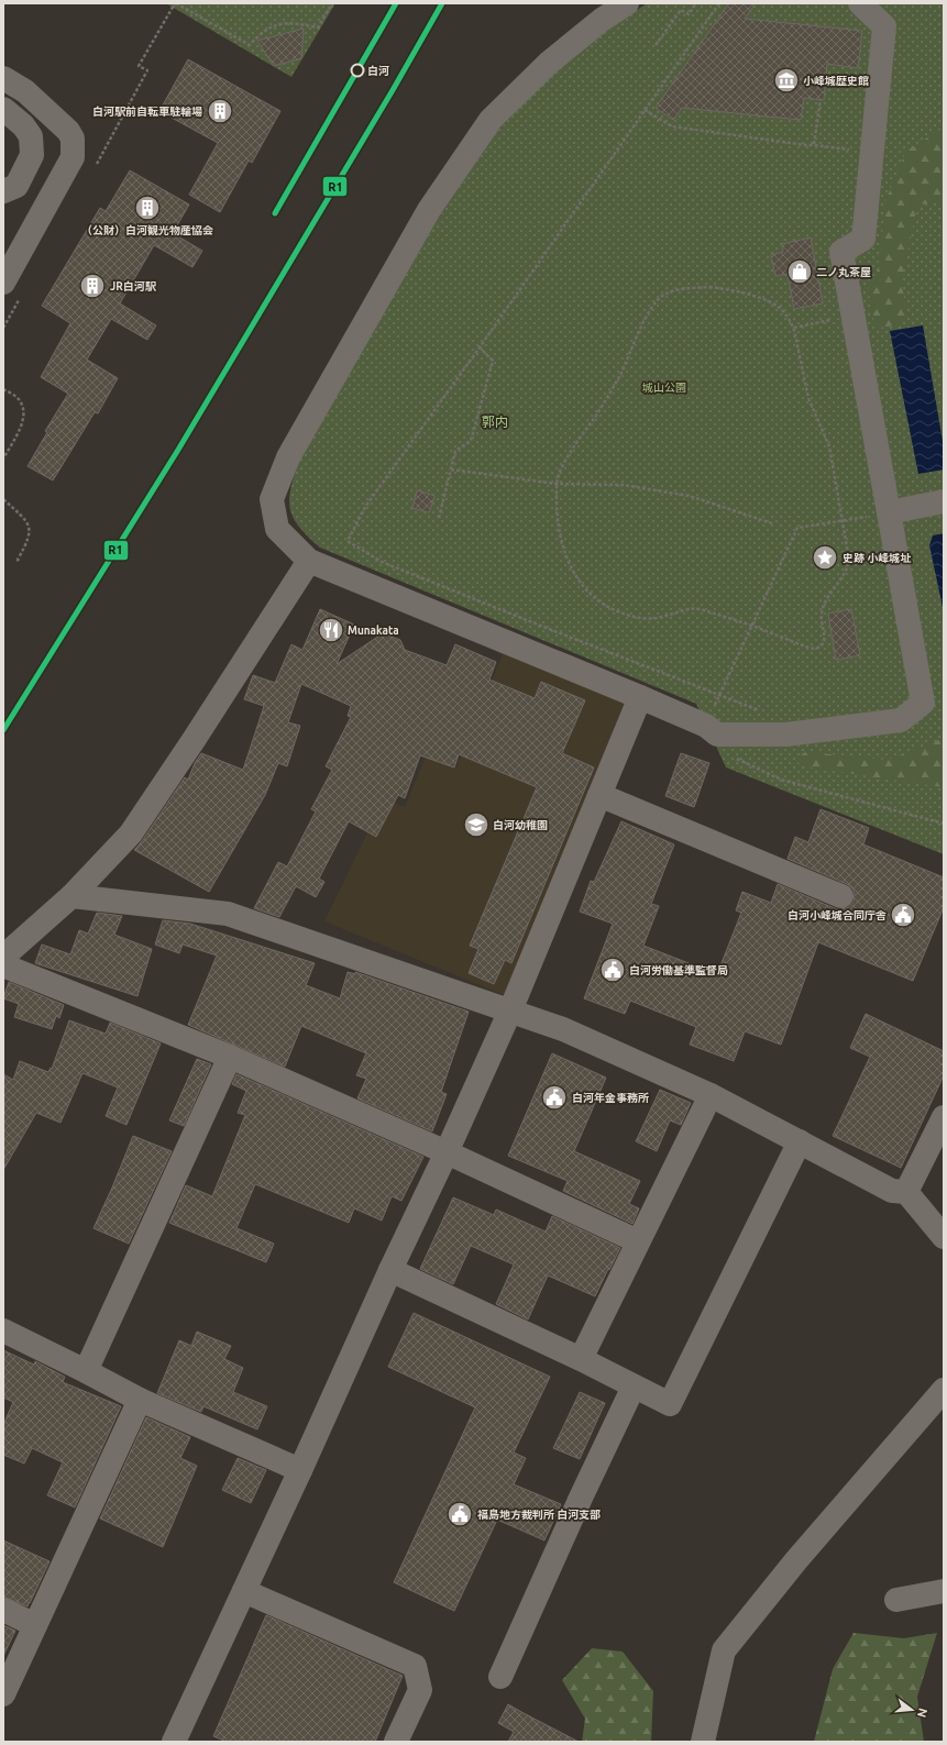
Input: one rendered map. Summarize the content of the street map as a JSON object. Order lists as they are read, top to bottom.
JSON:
{
  "districts": ["郭内"],
  "parks": ["城山公園"],
  "places": {
    "other": ["白河"],
    "museum": ["小峰城歴史館"],
    "building": ["白河駅前自転車駐輪場", "（公財）白河観光物産協会", "JR白河駅"],
    "shop": ["二ノ丸茶屋"],
    "place": ["史跡 小峰城址"],
    "restaurant": ["Munakata"],
    "school or university": ["白河幼稚園"],
    "public building": [
      "白河小峰城合同庁舎",
      "白河労働基準監督局",
      "白河年金事務所",
      "福島地方裁判所 白河支部"
    ]
  },
  "lines": ["transit line R1"],
  "north": "right"
}
